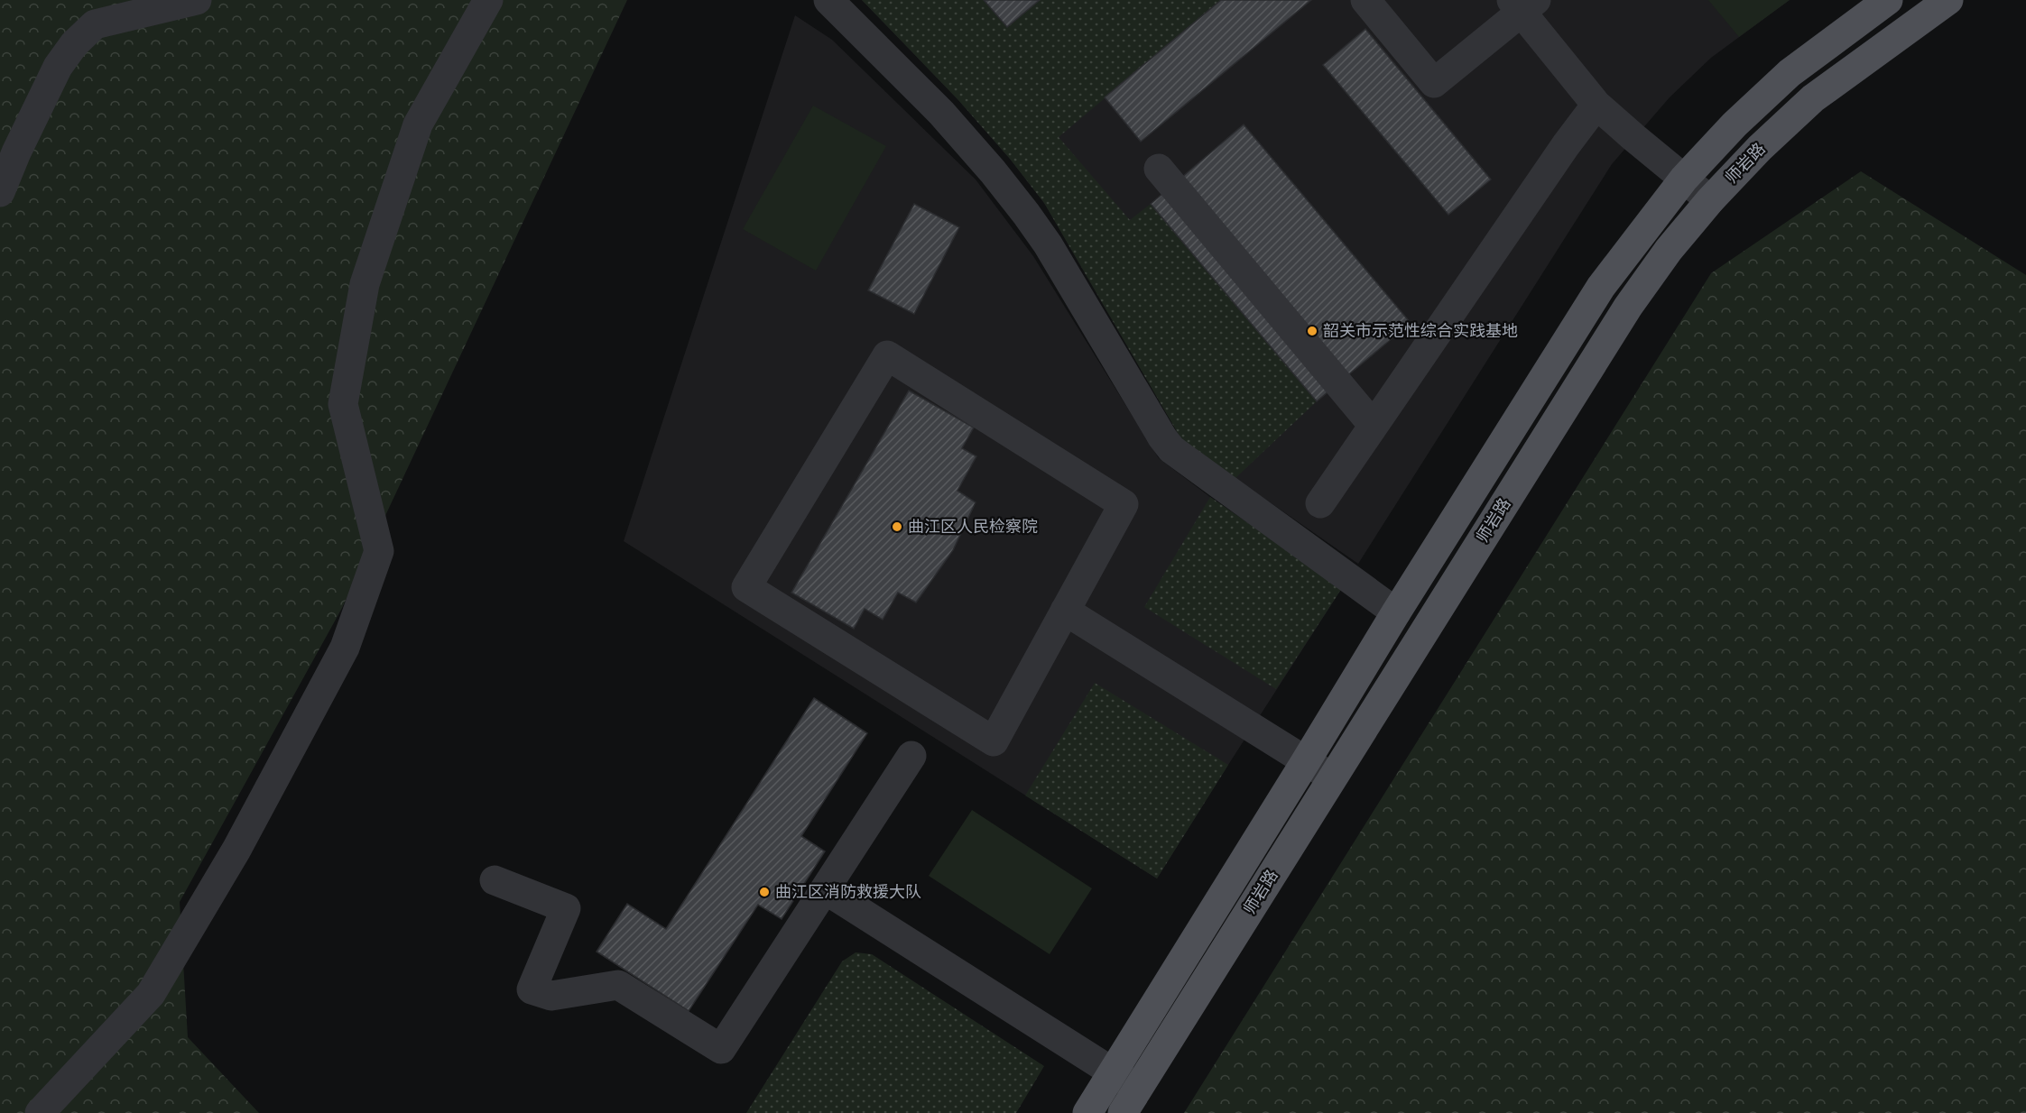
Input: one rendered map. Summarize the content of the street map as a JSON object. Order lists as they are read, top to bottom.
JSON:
{
  "streets": {
    "main road": ["师岩路"]
  },
  "places": ["韶关市示范性综合实践基地", "曲江区人民检察院", "曲江区消防救援大队"]
}
